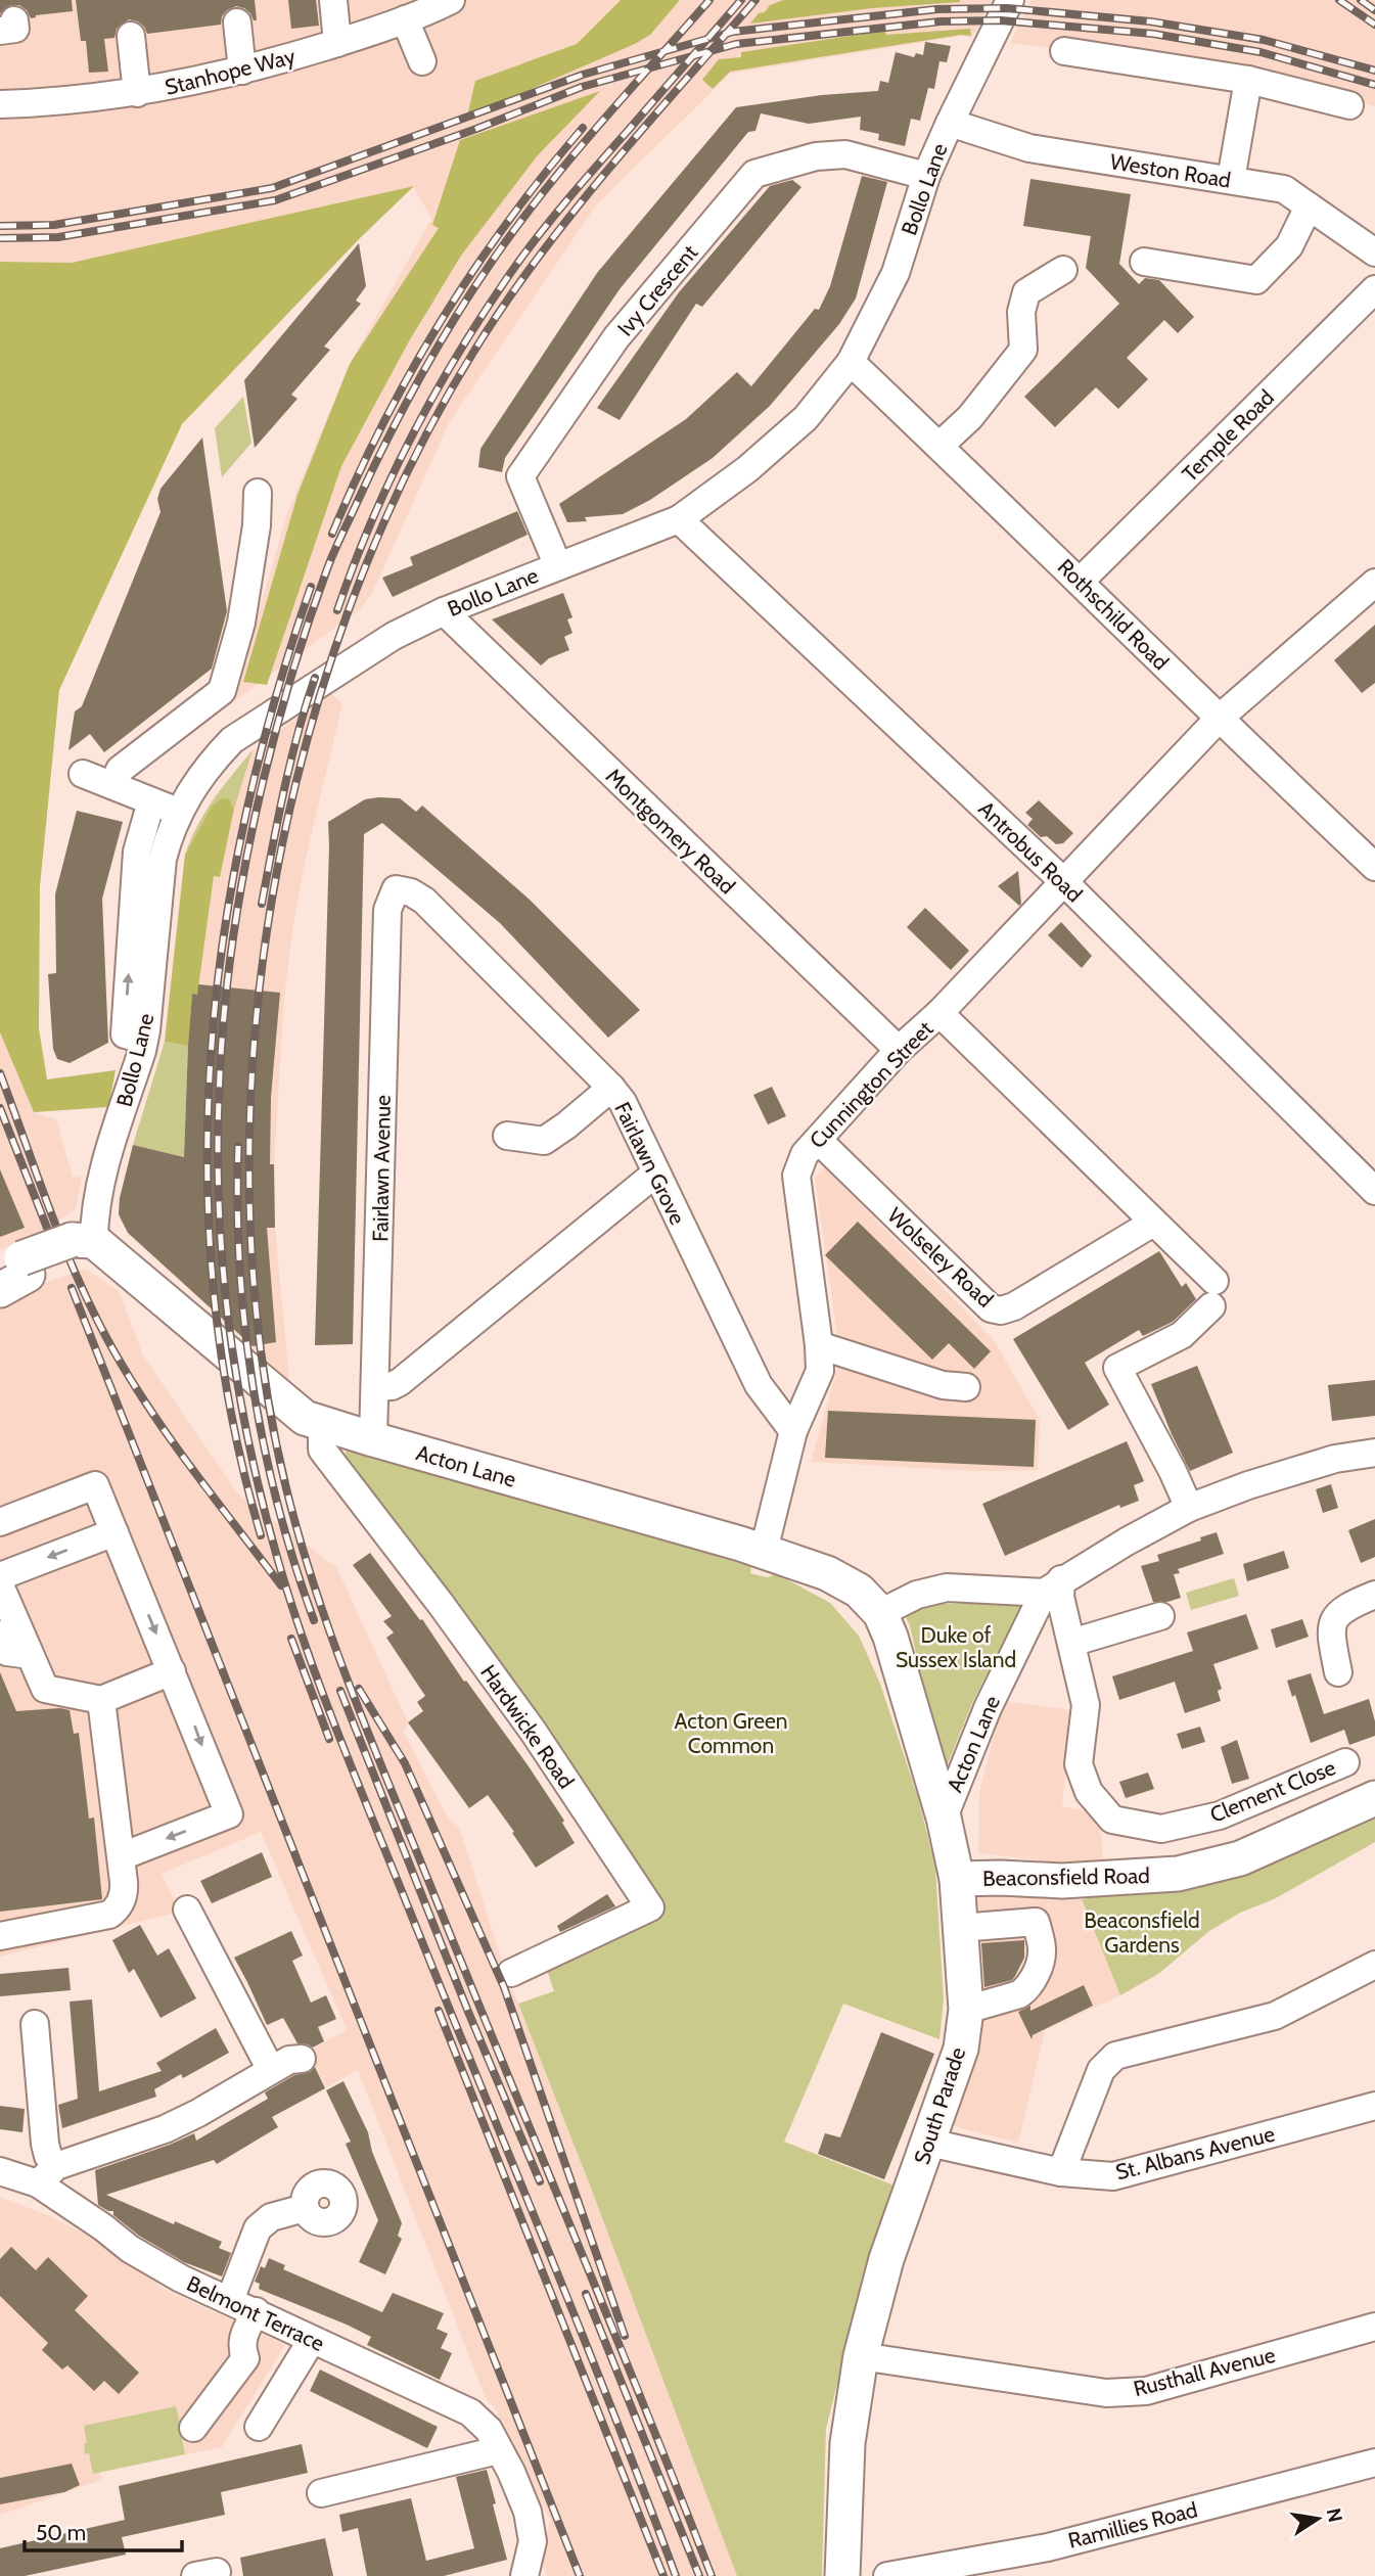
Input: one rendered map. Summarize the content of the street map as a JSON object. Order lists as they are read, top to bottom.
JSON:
{
  "streets": {
    "main road": ["Acton Lane", "Beaconsfield Road", "South Parade"],
    "street": [
      "Stanhope Way",
      "Weston Road",
      "Bollo Lane",
      "Ivy Crescent",
      "Temple Road",
      "Rothschild Road",
      "Montgomery Road",
      "Antrobus Road",
      "Cunnington Street",
      "Fairlawn Grove",
      "Fairlawn Avenue",
      "Wolseley Road",
      "Hardwicke Road",
      "Clement Close",
      "St. Albans Avenue",
      "Belmont Terrace",
      "Rusthall Avenue",
      "Ramillies Road"
    ]
  },
  "crossings": [
    ["Weston Road", "Bollo Lane"],
    ["Bollo Lane", "Ivy Crescent"],
    ["Bollo Lane", "Rothschild Road"],
    ["Bollo Lane", "Montgomery Road"],
    ["Bollo Lane", "Antrobus Road"],
    ["Bollo Lane", "Acton Lane"],
    ["Temple Road", "Rothschild Road"],
    ["Rothschild Road", "Cunnington Street"],
    ["Montgomery Road", "Cunnington Street"],
    ["Antrobus Road", "Cunnington Street"],
    ["Cunnington Street", "Fairlawn Grove"],
    ["Cunnington Street", "Wolseley Road"],
    ["Cunnington Street", "Acton Lane"],
    ["Fairlawn Grove", "Fairlawn Avenue"],
    ["Fairlawn Avenue", "Acton Lane"],
    ["Acton Lane", "Hardwicke Road"],
    ["Acton Lane", "Clement Close"],
    ["Acton Lane", "South Parade"],
    ["Beaconsfield Road", "South Parade"],
    ["South Parade", "St. Albans Avenue"],
    ["South Parade", "Rusthall Avenue"]
  ],
  "parks": ["Duke of Sussex Island", "Acton Green Common", "Beaconsfield Gardens"],
  "scale_bar": "50 m",
  "north": "right"
}
